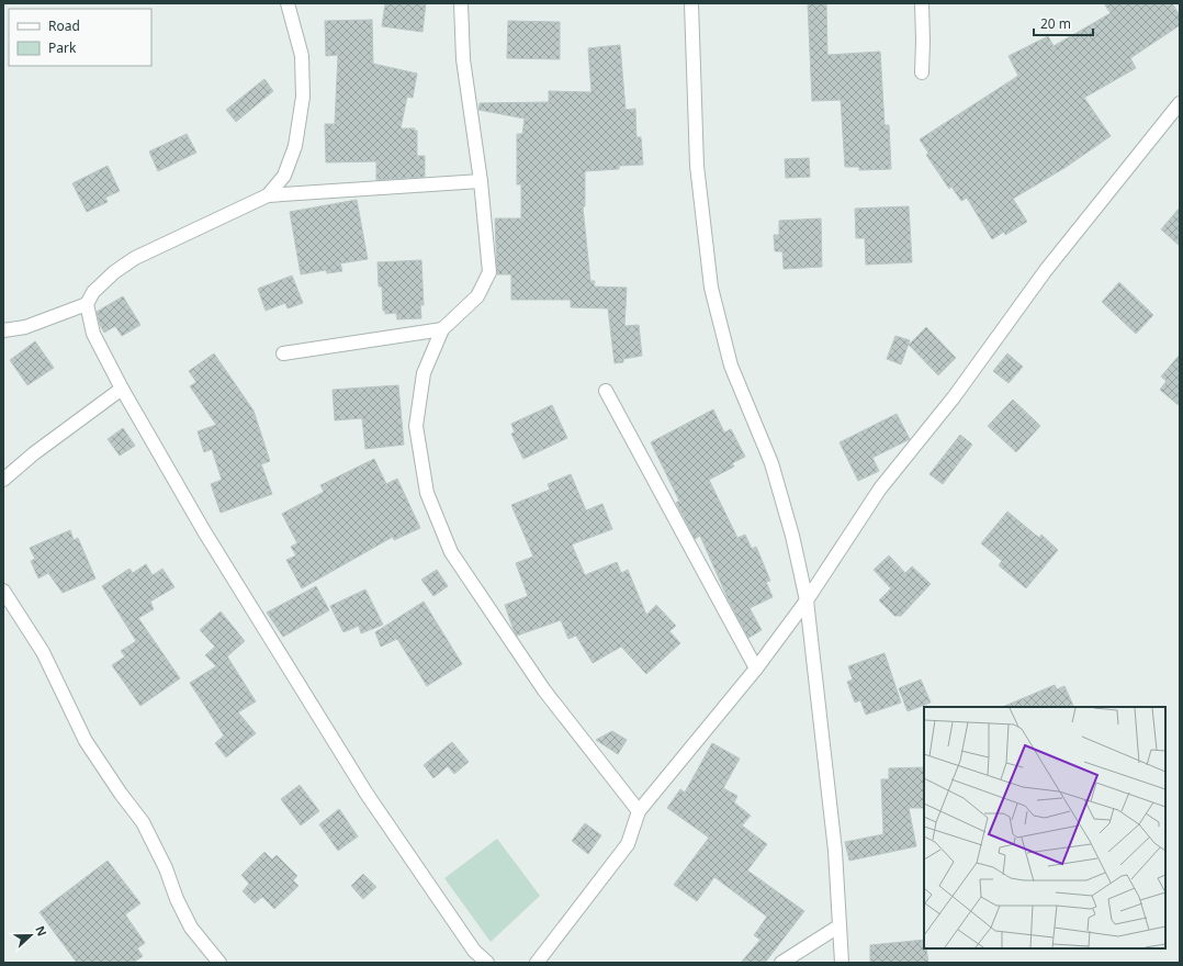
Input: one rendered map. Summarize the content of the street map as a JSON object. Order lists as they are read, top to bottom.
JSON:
{
  "legend": ["Road", "Park"],
  "scale_bar": "20 m",
  "north": "right"
}
